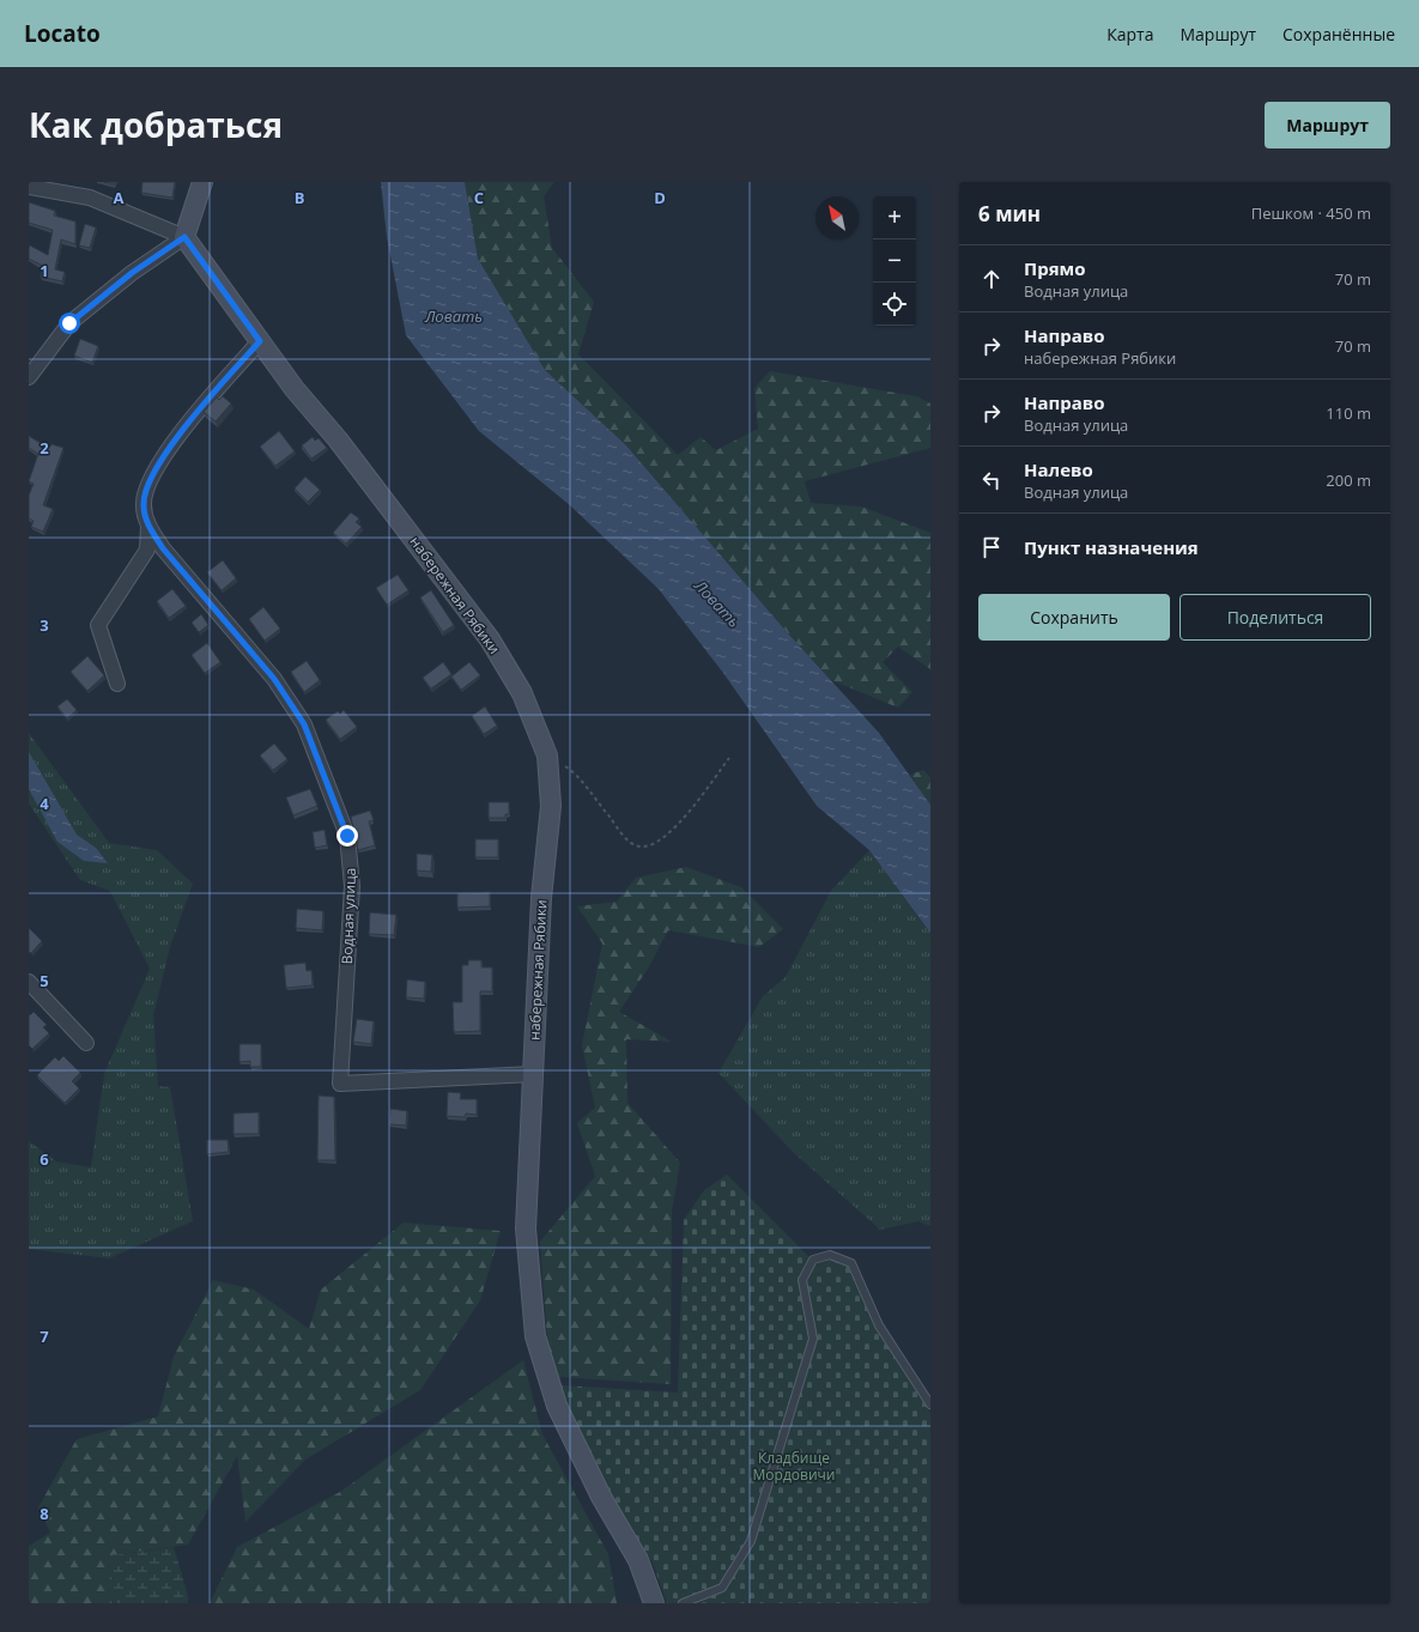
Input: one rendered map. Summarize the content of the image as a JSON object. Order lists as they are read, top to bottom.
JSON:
{
  "streets": {
    "street": ["набережная Рябики", "Водная улица"]
  },
  "crossings": [
    ["набережная Рябики", "Водная улица"]
  ],
  "water": ["Ловать"],
  "parks": ["Кладбище Мордовичи"],
  "north": "top left",
  "page": {
    "header": "Locato",
    "nav": ["Карта", "Маршрут", "Сохранённые"],
    "title": "Как добраться",
    "buttons": [
      "Маршрут",
      ["Сохранить", "Поделиться"]
    ],
    "heading": ["6 мин", "Пешком · 450 m"],
    "map_buttons": ["+", "−"],
    "list": [
      ["Прямо", "Водная улица", "70 m"],
      ["Направо", "набережная Рябики", "70 m"],
      ["Направо", "Водная улица", "110 m"],
      ["Налево", "Водная улица", "200 m"],
      "Пункт назначения"
    ]
  },
  "grid": {
    "columns": [
      "A",
      "B",
      "C",
      "D"
    ],
    "rows": [
      "1",
      "2",
      "3",
      "4",
      "5",
      "6",
      "7",
      "8"
    ]
  }
}
